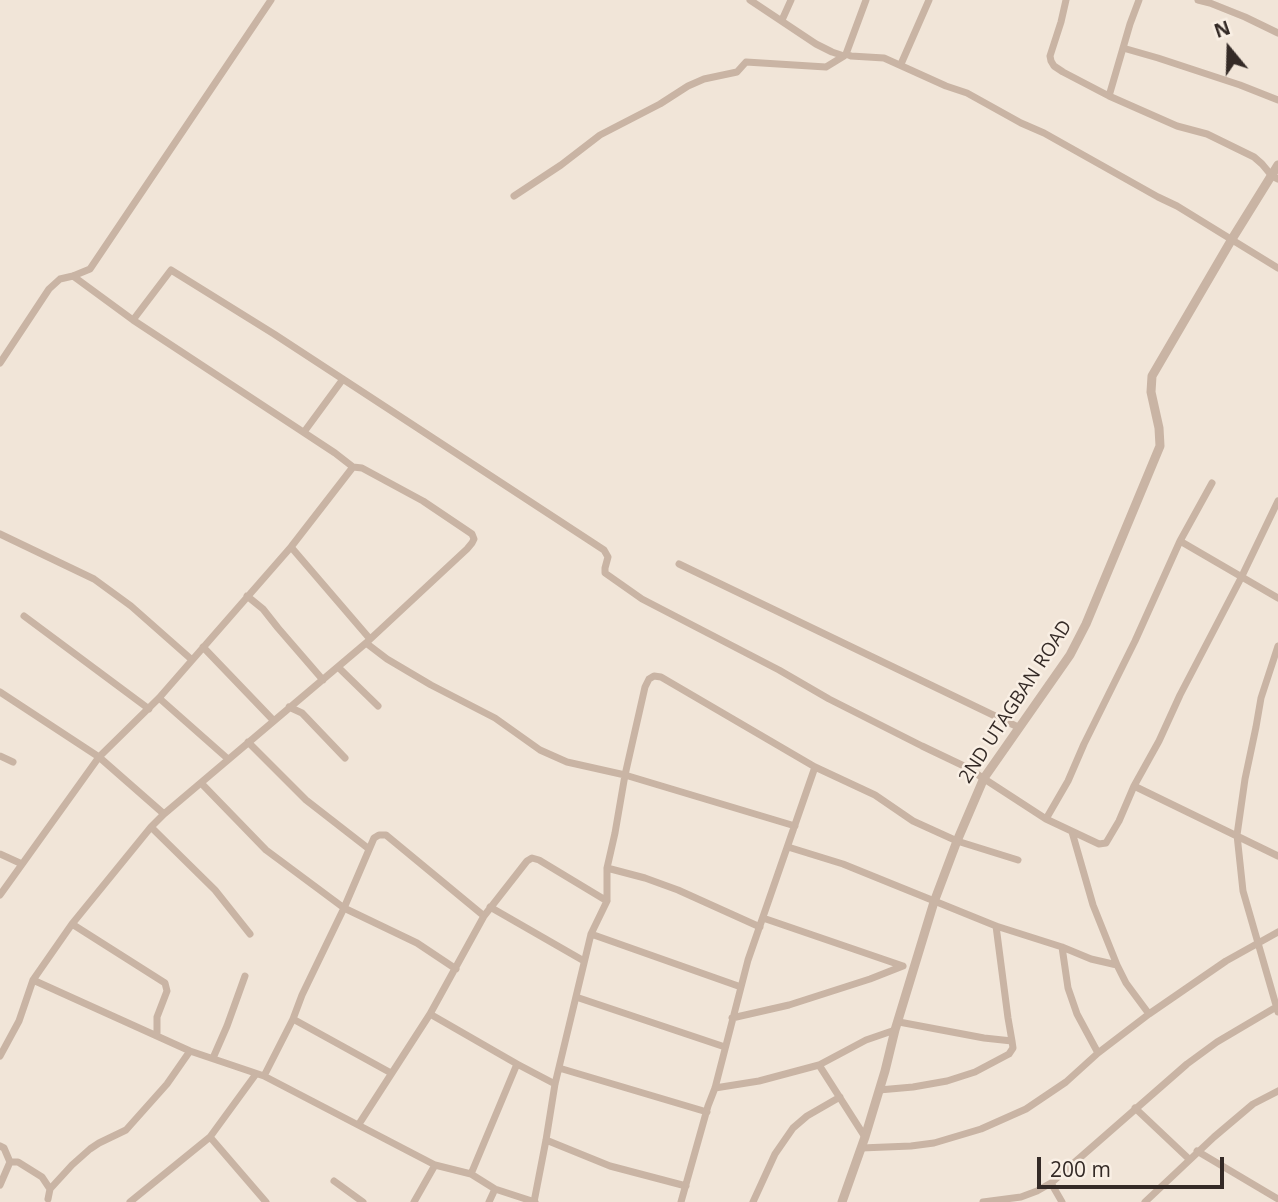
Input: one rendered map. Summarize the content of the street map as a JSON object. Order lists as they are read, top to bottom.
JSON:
{
  "streets": {
    "street": ["2ND UTAGBAN ROAD"]
  },
  "scale_bar": "200 m",
  "north": "top"
}
